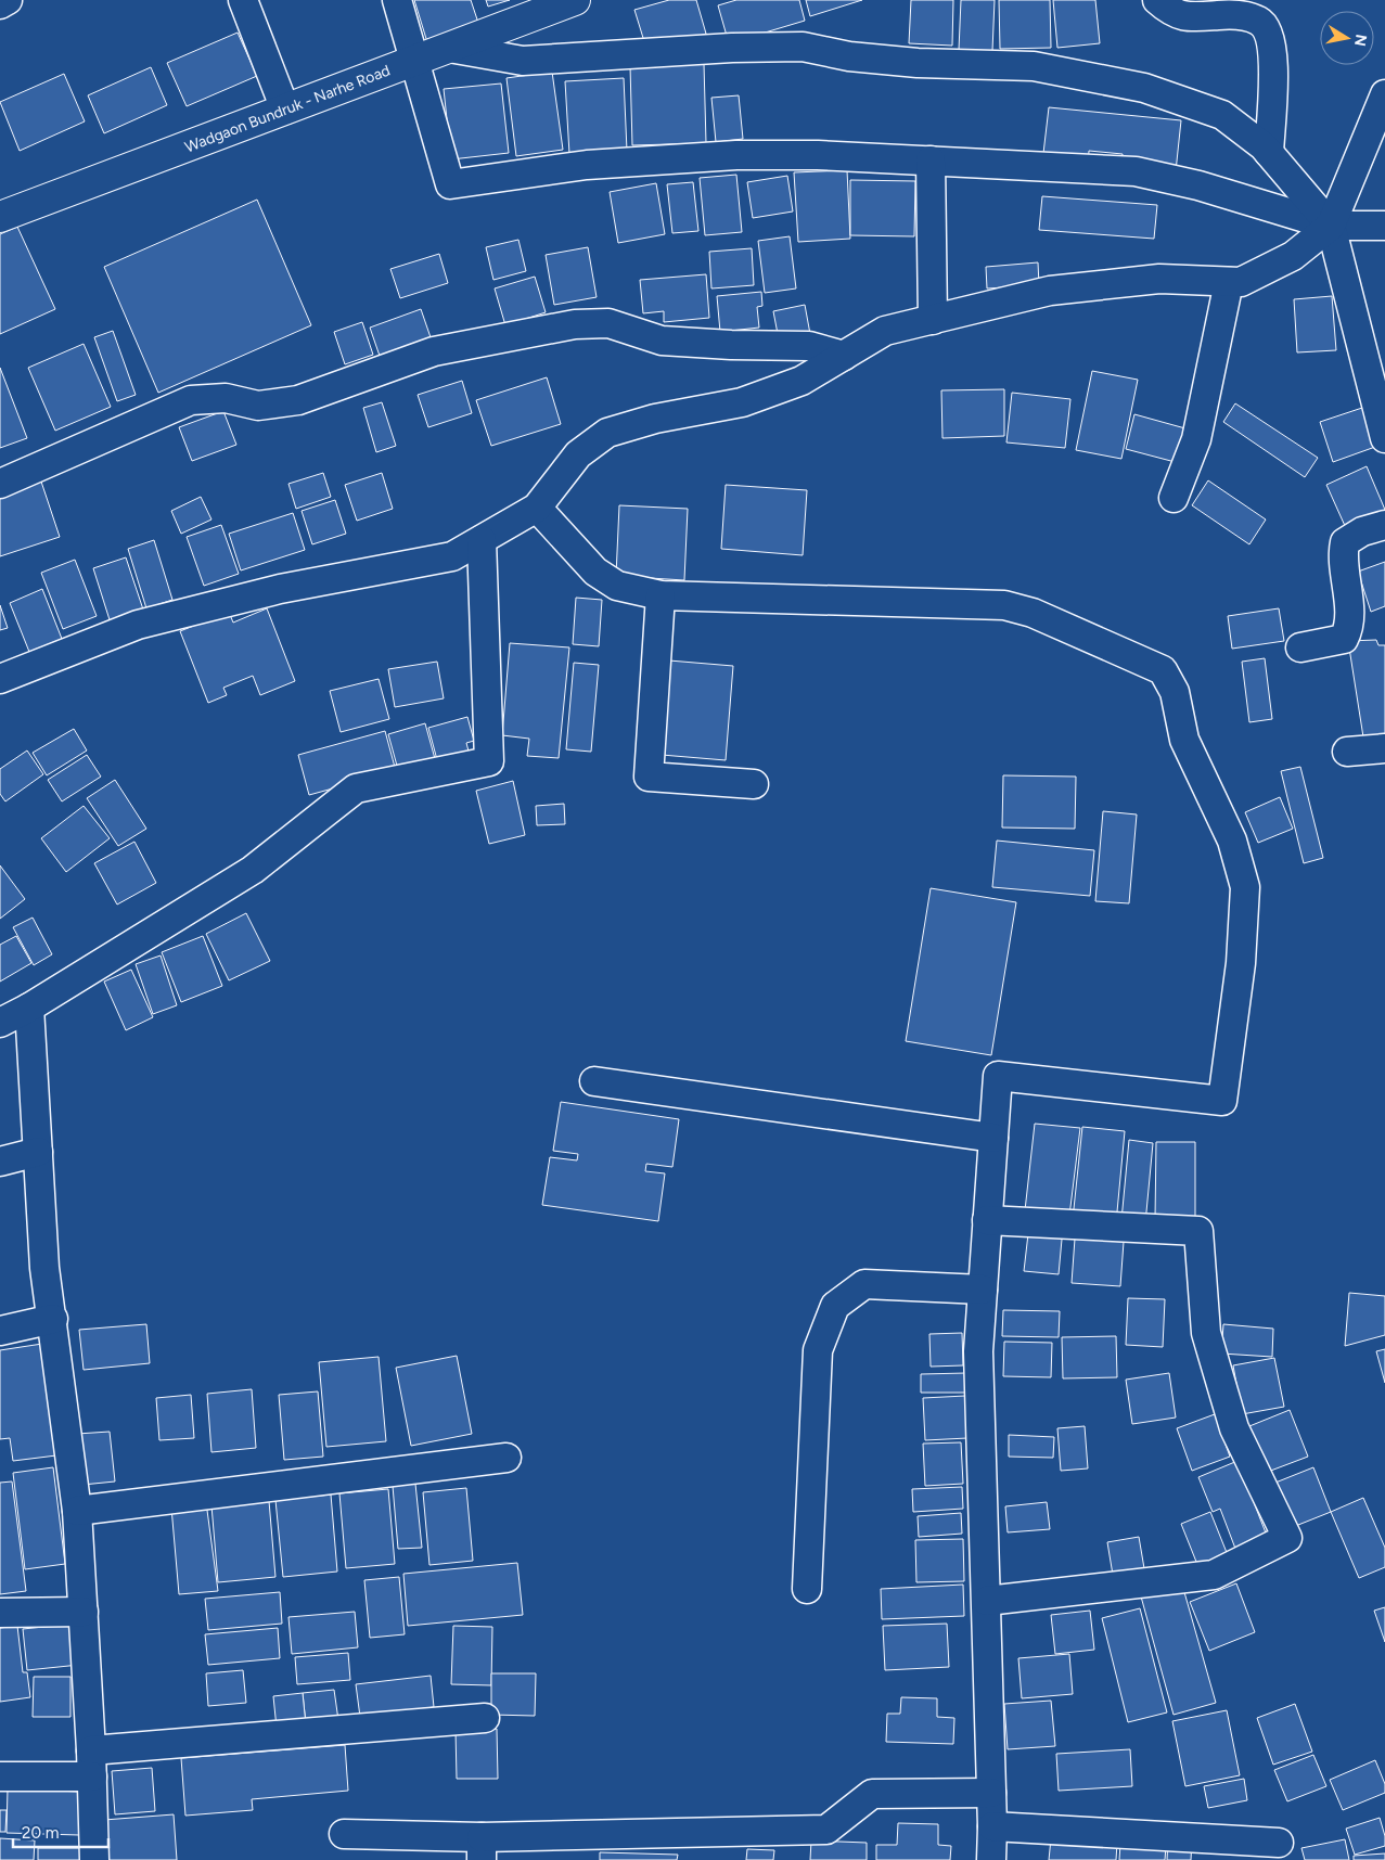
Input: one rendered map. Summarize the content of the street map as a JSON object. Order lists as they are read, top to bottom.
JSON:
{
  "streets": {
    "street": ["Wadgaon Bundruk - Narhe Road"]
  },
  "scale_bar": "20 m",
  "north": "right"
}
